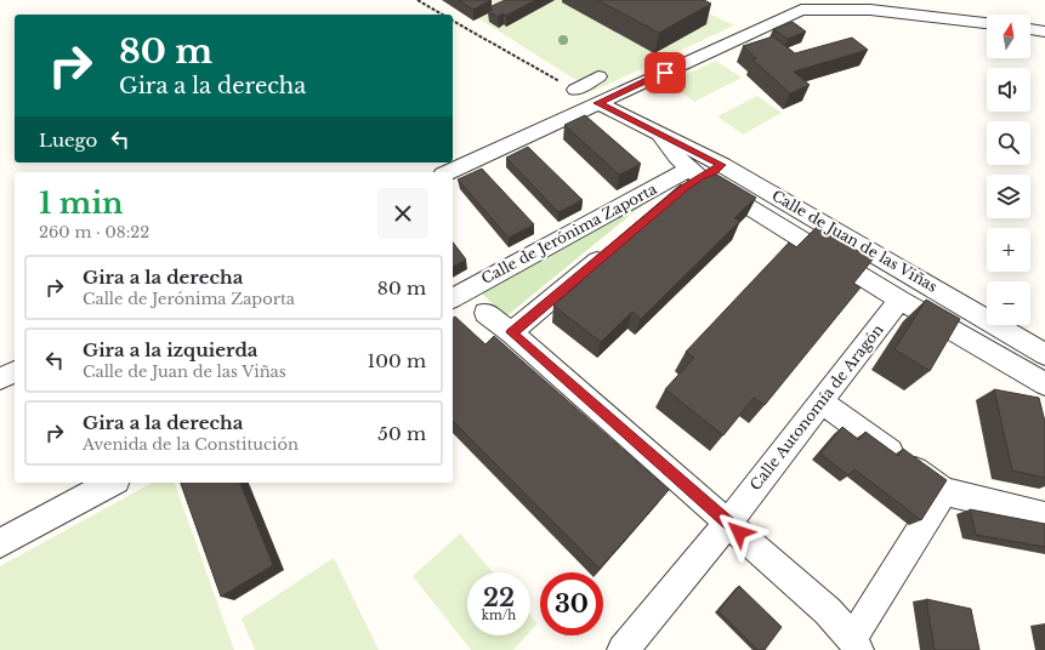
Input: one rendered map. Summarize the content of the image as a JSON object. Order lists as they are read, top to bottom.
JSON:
{
  "streets": {
    "street": ["Calle de Jerónima Zaporta", "Calle de Juan de las Viñas", "Calle Autonomía de Aragón"]
  },
  "crossings": [
    ["Calle de Jerónima Zaporta", "Calle de Juan de las Viñas"],
    ["Calle de Juan de las Viñas", "Calle Autonomía de Aragón"]
  ],
  "north": "top",
  "page": {
    "map_buttons": ["+", "−"],
    "turn": ["80 m", "Gira a la derecha"],
    "then": "Luego",
    "heading": ["1 min", "260 m · 08:22"],
    "list": [
      {
        "name": "Gira a la derecha",
        "note": "Calle de Jerónima Zaporta",
        "value": "80 m"
      },
      {
        "name": "Gira a la izquierda",
        "note": "Calle de Juan de las Viñas",
        "value": "100 m"
      },
      {
        "name": "Gira a la derecha",
        "note": "Avenida de la Constitución",
        "value": "50 m"
      }
    ],
    "speed": "22 km/h",
    "limit": "30"
  }
}
